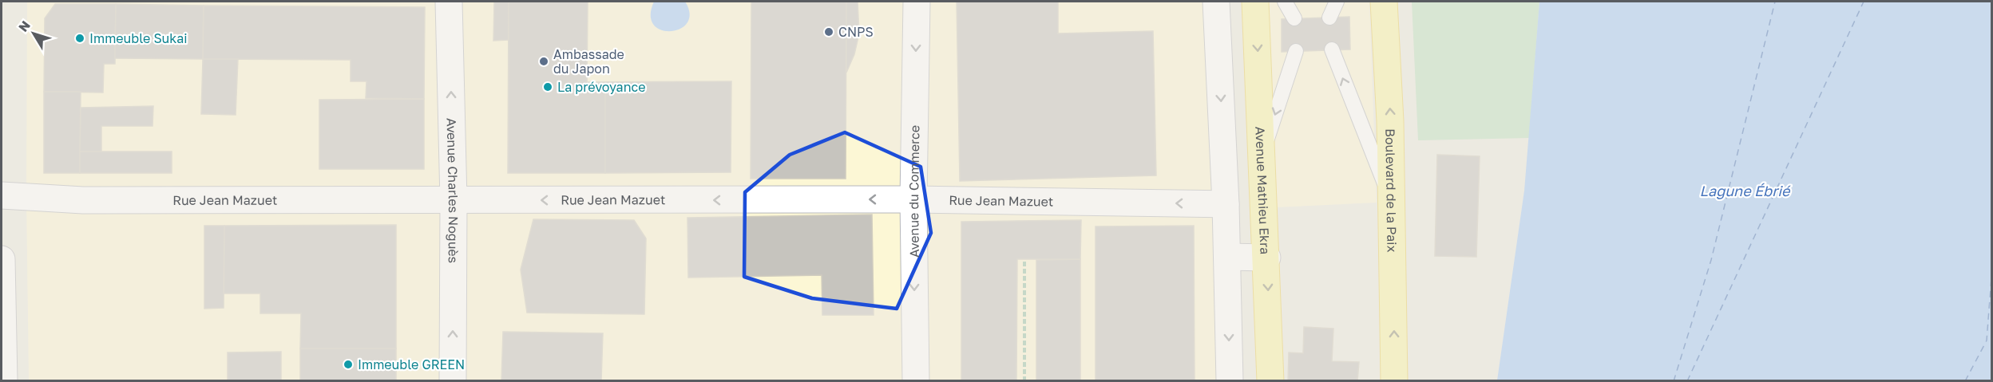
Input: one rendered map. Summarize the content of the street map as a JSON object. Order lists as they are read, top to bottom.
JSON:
{
  "streets": {
    "main road": ["Avenue Mathieu Ekra", "Boulevard de la Paix"],
    "street": ["Avenue Charles Noguès", "Avenue du Commerce", "Rue Jean Mazuet"]
  },
  "crossings": [
    ["Avenue Charles Noguès", "Rue Jean Mazuet"],
    ["Avenue du Commerce", "Rue Jean Mazuet"]
  ],
  "one_way": [
    "Avenue Charles Noguès",
    "Avenue du Commerce",
    "Avenue Mathieu Ekra",
    "Boulevard de la Paix",
    "Rue Jean Mazuet"
  ],
  "water": ["Lagune Ébrié"],
  "places": [
    "CNPS",
    "Immeuble Sukai",
    "Ambassade du Japon",
    "La prévoyance",
    "Immeuble GREEN"
  ],
  "north": "top left"
}
